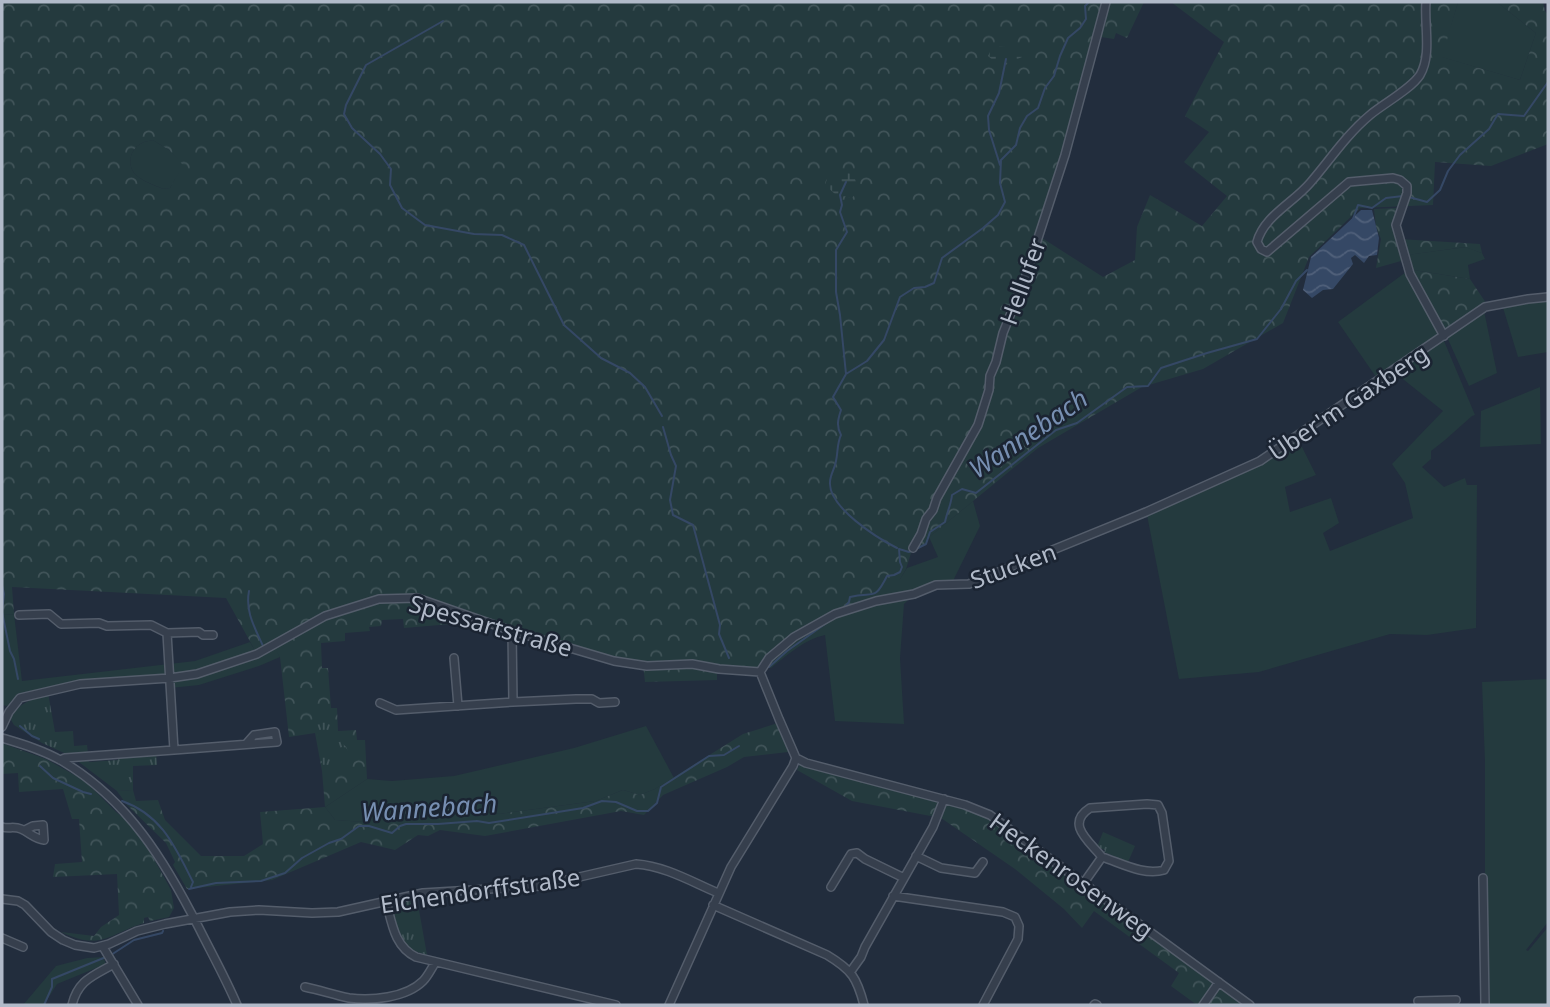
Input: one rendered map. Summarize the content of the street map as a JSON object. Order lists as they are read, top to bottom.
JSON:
{
  "streets": {
    "street": [
      "Hellufer",
      "Über'm Gaxberg",
      "Stucken",
      "Spessartstraße",
      "Heckenrosenweg",
      "Eichendorffstraße"
    ]
  },
  "crossings": [
    ["Über'm Gaxberg", "Stucken"],
    ["Stucken", "Spessartstraße"]
  ],
  "water": ["Wannebach"]
}
